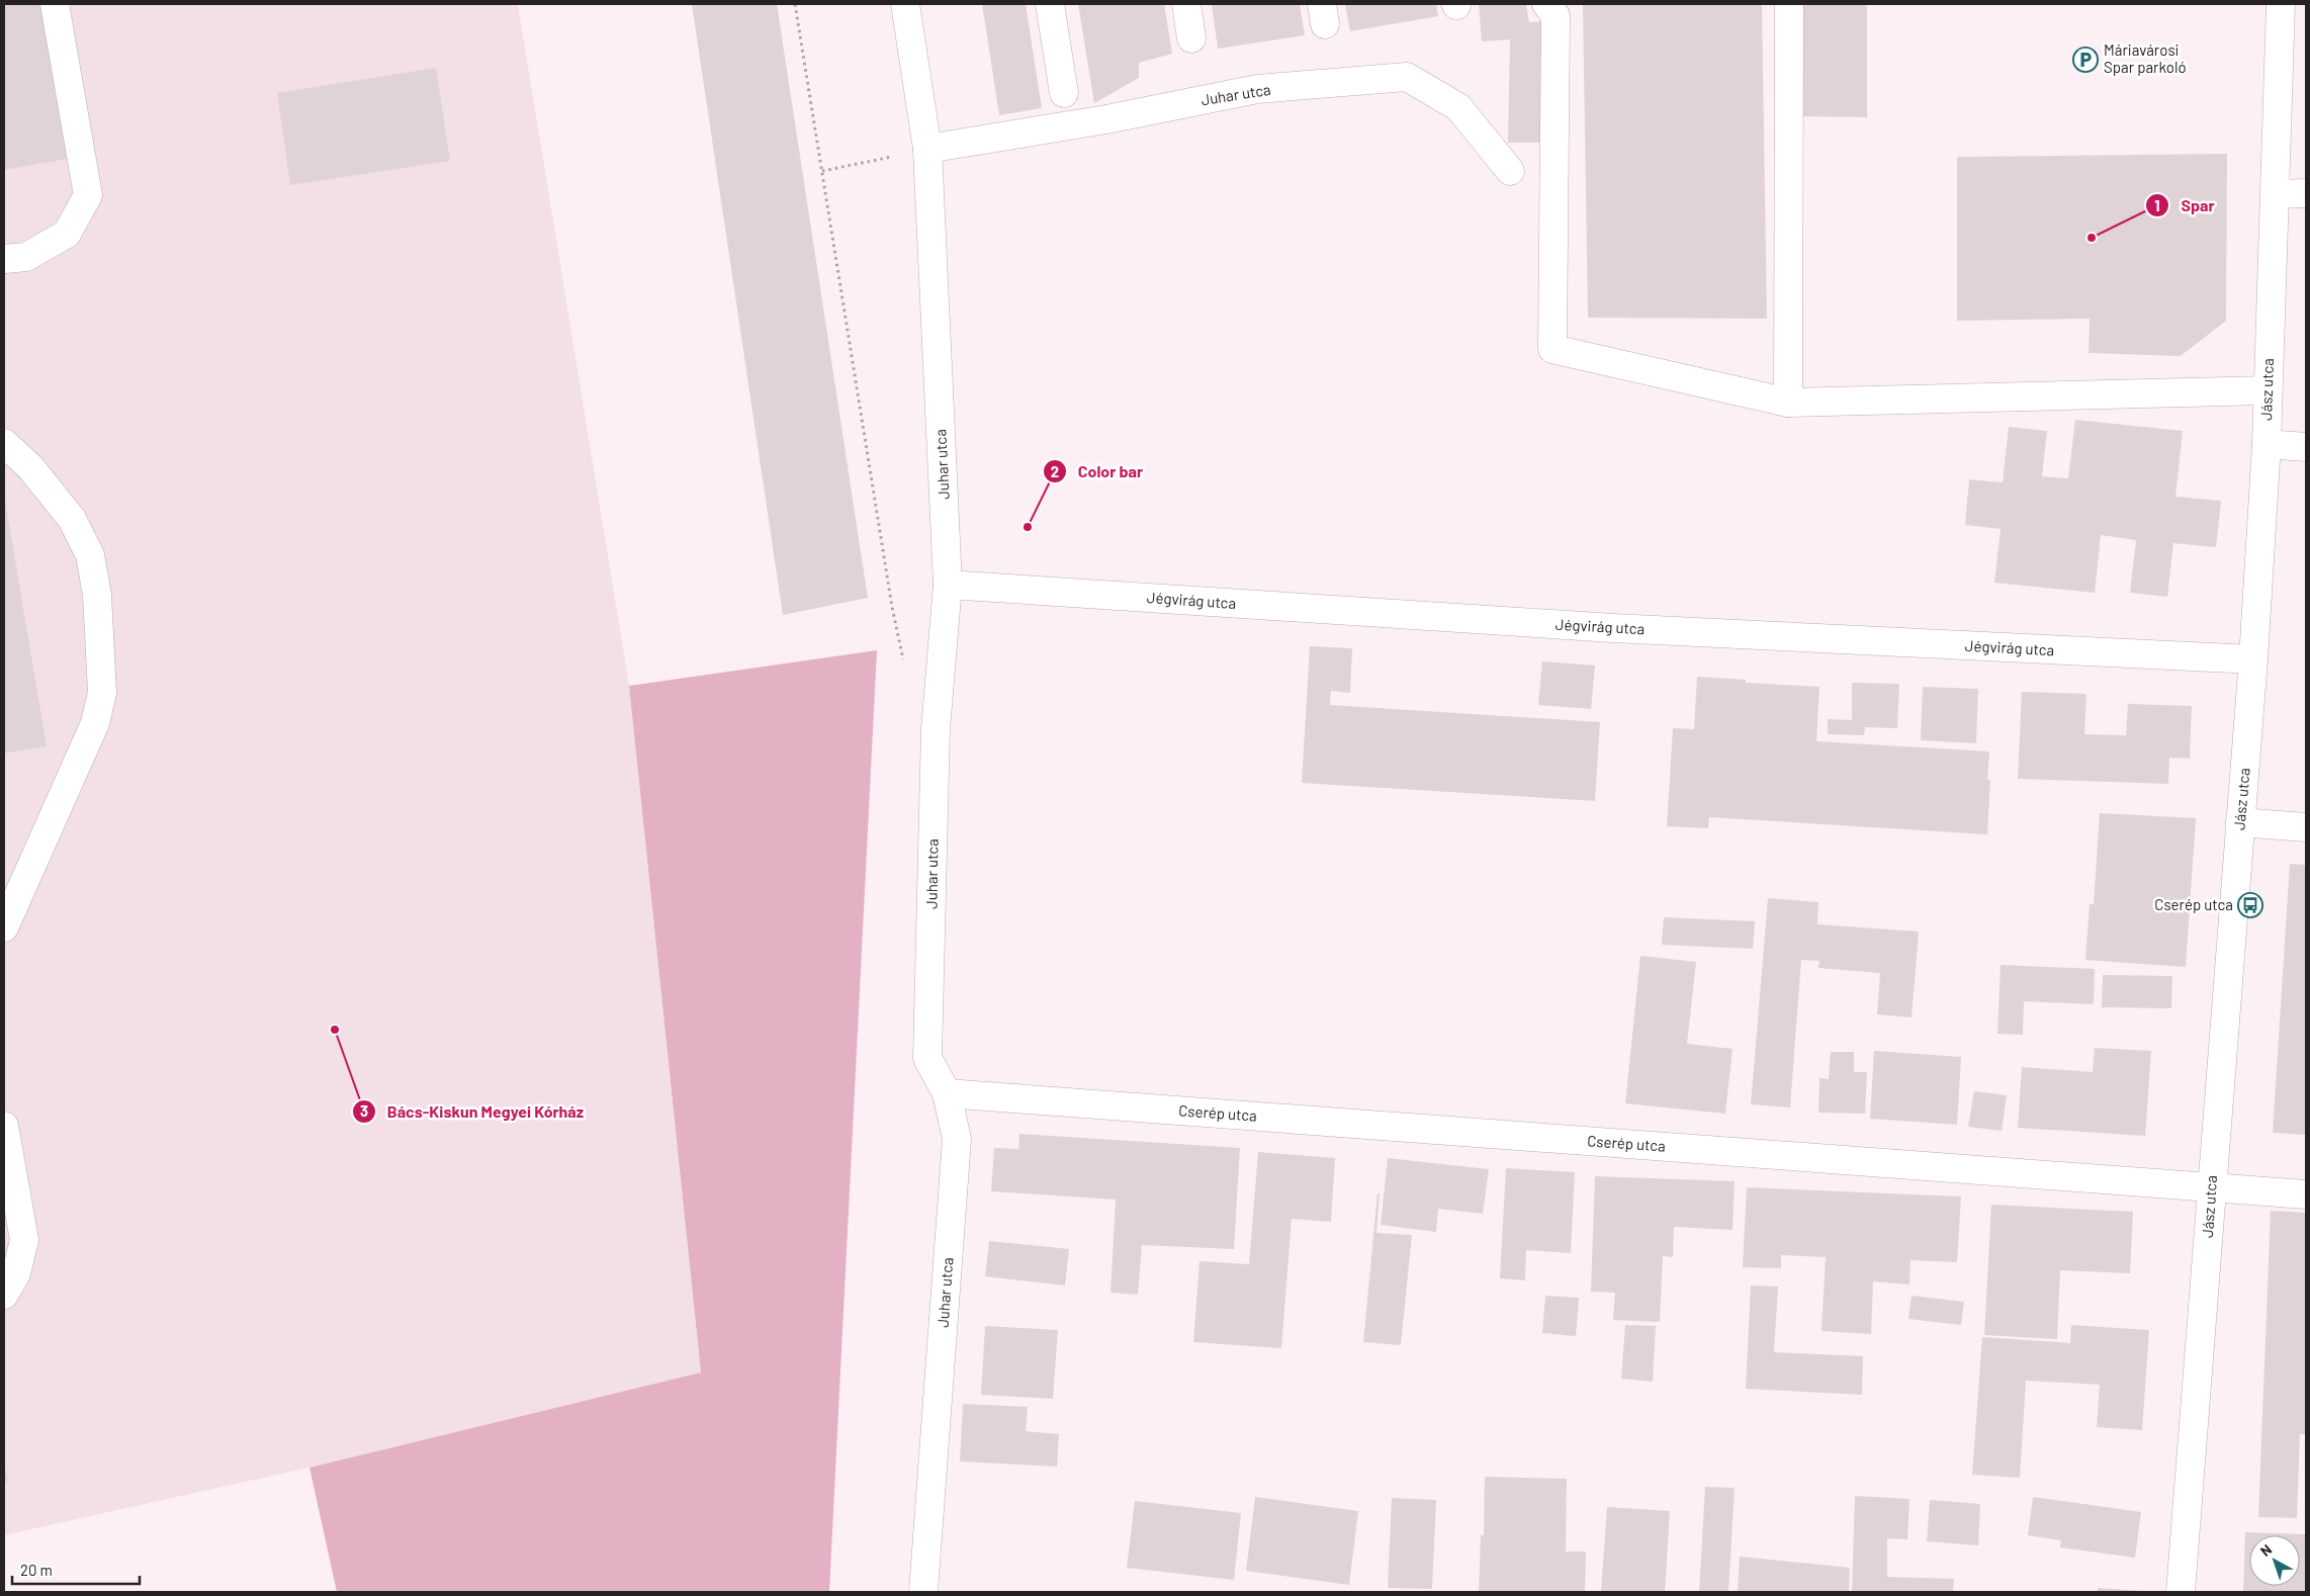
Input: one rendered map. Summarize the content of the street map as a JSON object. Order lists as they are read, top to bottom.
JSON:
{
  "streets": {
    "street": [
      "Juhar utca",
      "Jász utca",
      "Jégvirág utca",
      "Cserép utca"
    ]
  },
  "crossings": [
    ["Juhar utca", "Jégvirág utca"],
    ["Juhar utca", "Cserép utca"],
    ["Jász utca", "Jégvirág utca"],
    ["Jász utca", "Cserép utca"]
  ],
  "places": {
    "parking": ["Máriavárosi Spar parkoló"],
    "other": ["Spar", "Color bar", "Bács-Kiskun Megyei Kórház"],
    "bus stop": ["Cserép utca"]
  },
  "scale_bar": "20 m",
  "north": "top left"
}
